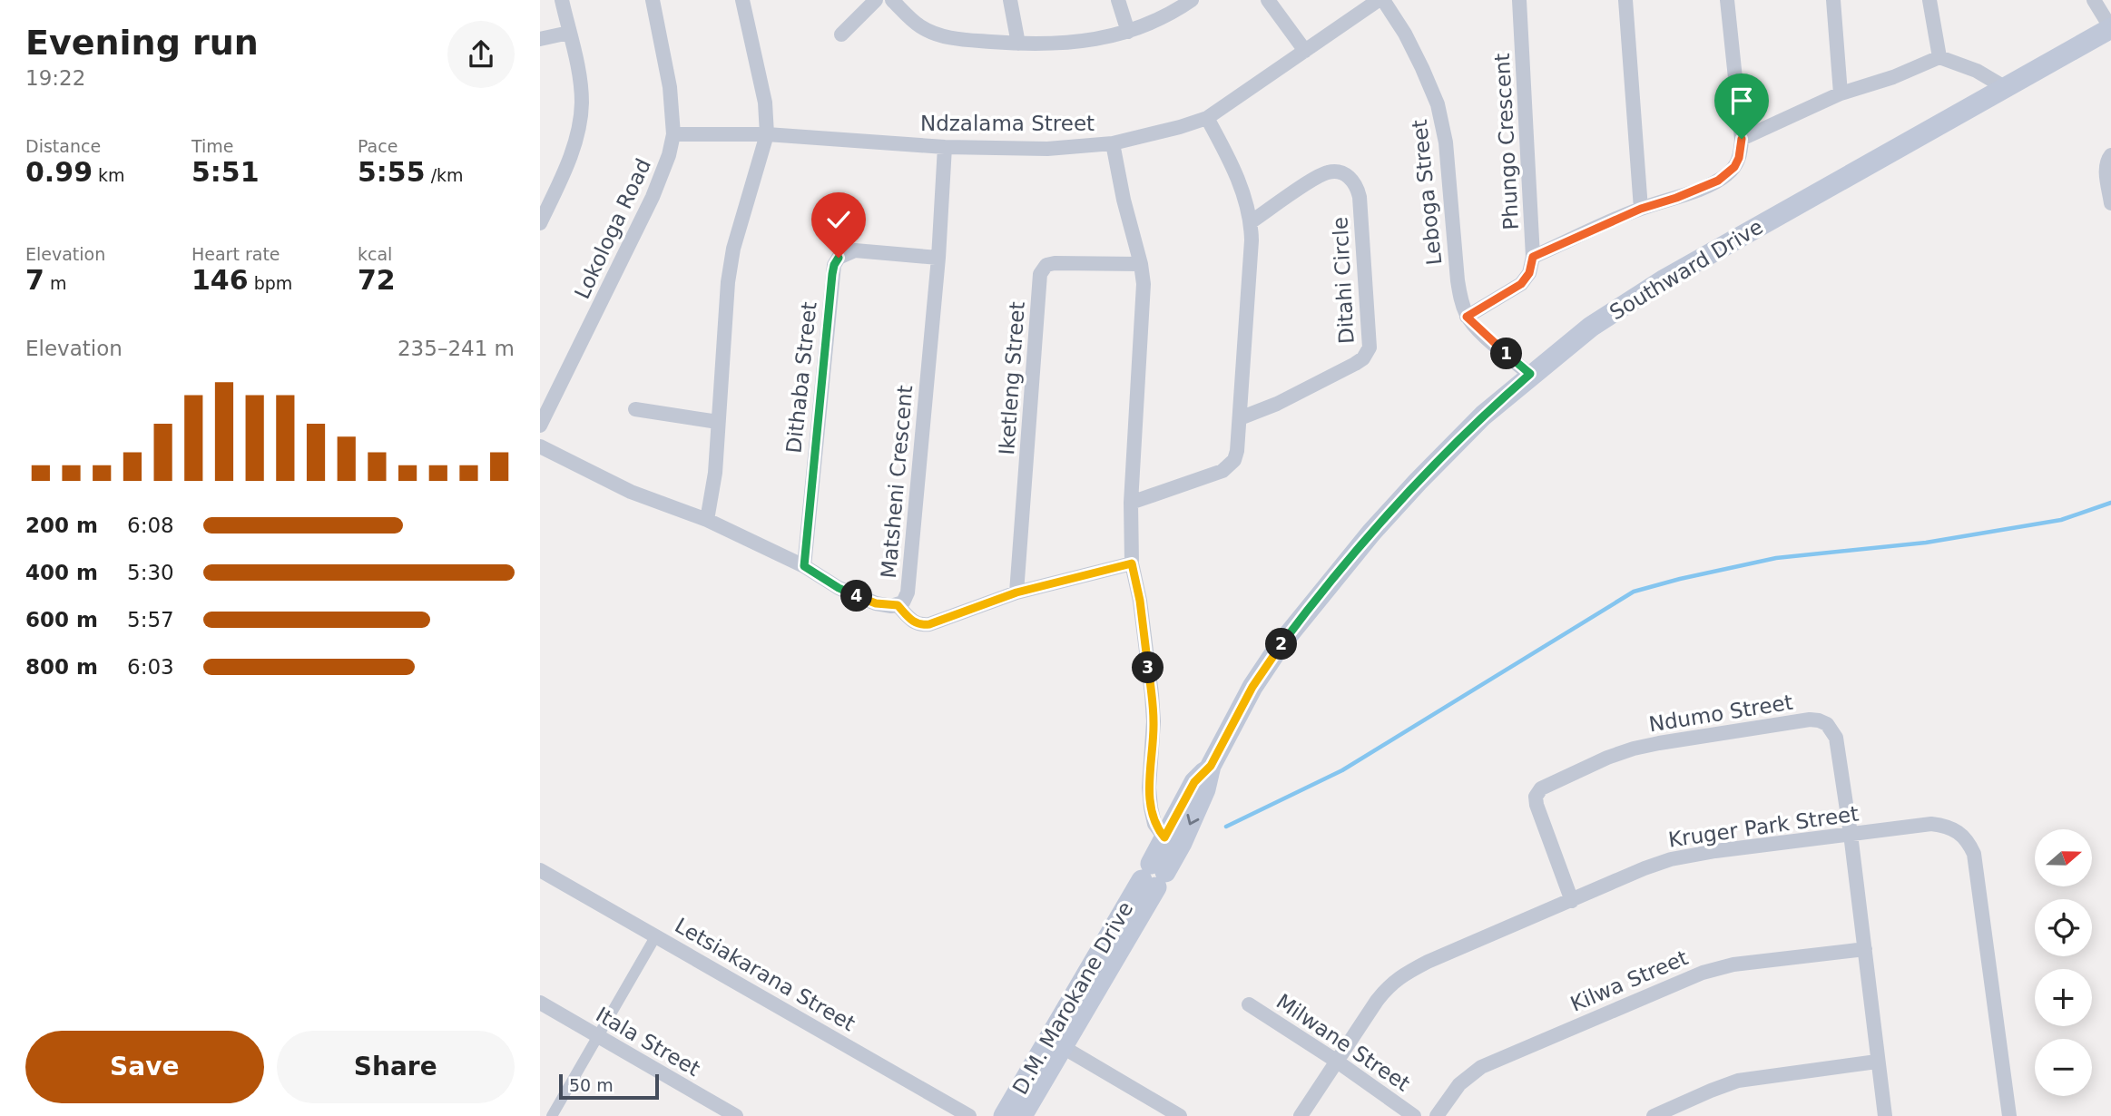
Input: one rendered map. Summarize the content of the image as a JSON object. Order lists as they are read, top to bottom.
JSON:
{
  "streets": {
    "main road": ["Southward Drive", "D.M. Marokane Drive"],
    "street": [
      "Ndzalama Street",
      "Phungo Crescent",
      "Leboga Street",
      "Lokologa Road",
      "Ditahi Circle",
      "Dithaba Street",
      "Iketleng Street",
      "Matsheni Crescent",
      "Ndumo Street",
      "Kruger Park Street",
      "Letsiakarana Street",
      "Kilwa Street",
      "Itala Street",
      "Milwane Street"
    ]
  },
  "crossings": [
    ["Ndzalama Street", "Leboga Street"],
    ["Ndzalama Street", "Lokologa Road"],
    ["Ndzalama Street", "Matsheni Crescent"],
    ["Phungo Crescent", "Leboga Street"],
    ["Southward Drive", "D.M. Marokane Drive"],
    ["Dithaba Street", "Matsheni Crescent"],
    ["Ndumo Street", "Kruger Park Street"],
    ["Ndumo Street", "Kilwa Street"],
    ["Kruger Park Street", "Milwane Street"]
  ],
  "scale_bar": "50 m",
  "north": "right",
  "page": {
    "heading": ["Evening run", "19:22"],
    "stats": [
      ["Distance", "0.99 km"],
      ["Time", "5:51"],
      ["Pace", "5:55 /km"],
      ["Elevation", "7 m"],
      ["Heart rate", "146 bpm"],
      ["kcal", "72"]
    ],
    "chart": ["Elevation", "235–241 m"],
    "pins": [
      "1",
      "4",
      "2",
      "3"
    ],
    "list": [
      {
        "name": "200 m",
        "note": "6:08"
      },
      {
        "name": "400 m",
        "note": "5:30"
      },
      {
        "name": "600 m",
        "note": "5:57"
      },
      {
        "name": "800 m",
        "note": "6:03"
      }
    ],
    "map_buttons": ["+", "−"],
    "buttons": ["Save", "Share"],
    "scale": "50 m"
  }
}
